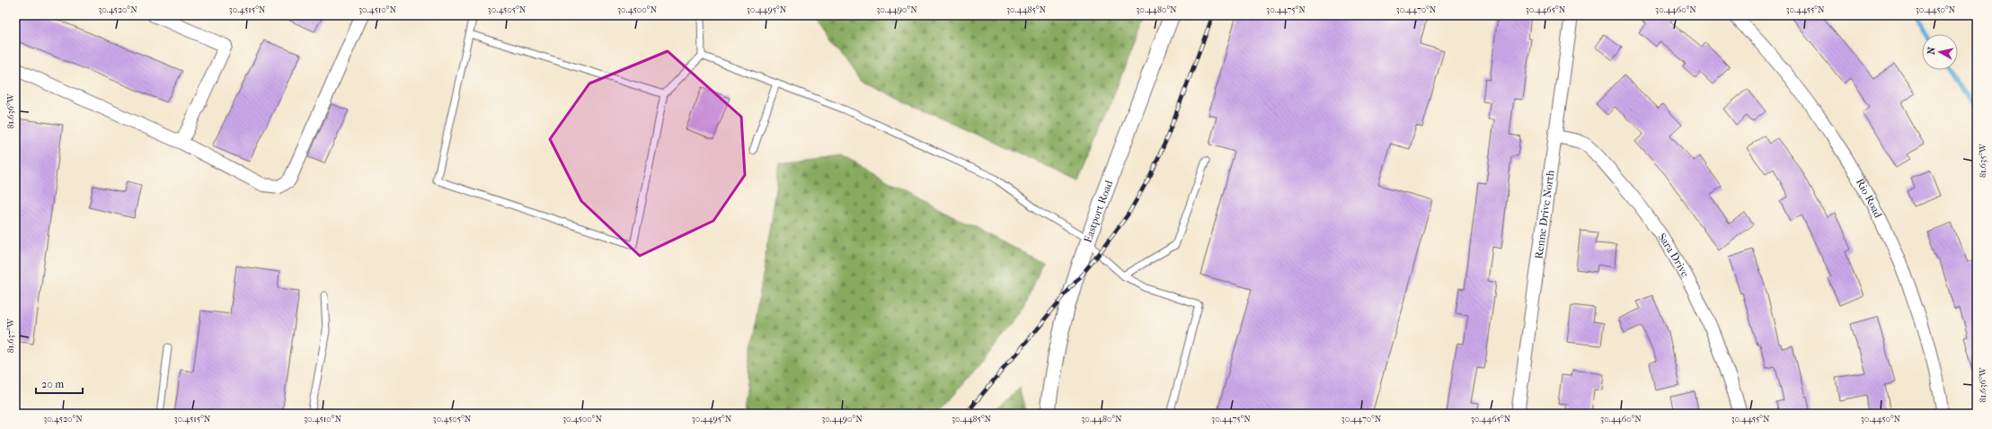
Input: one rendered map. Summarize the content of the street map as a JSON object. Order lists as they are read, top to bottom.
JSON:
{
  "streets": {
    "street": [
      "Rio Road",
      "Eastport Road",
      "Renne Drive North",
      "Sara Drive"
    ]
  },
  "crossings": [
    ["Renne Drive North", "Sara Drive"]
  ],
  "scale_bar": "20 m",
  "north": "left",
  "coordinates": [
    "30.4520°N",
    "30.4515°N",
    "30.4510°N",
    "30.4505°N",
    "30.4500°N",
    "30.4495°N",
    "30.4490°N",
    "30.4485°N",
    "30.4480°N",
    "30.4475°N",
    "30.4470°N",
    "30.4465°N",
    "30.4460°N",
    "30.4455°N",
    "30.4450°N",
    "81.636°W",
    "81.635°W",
    "81.637°W"
  ]
}
